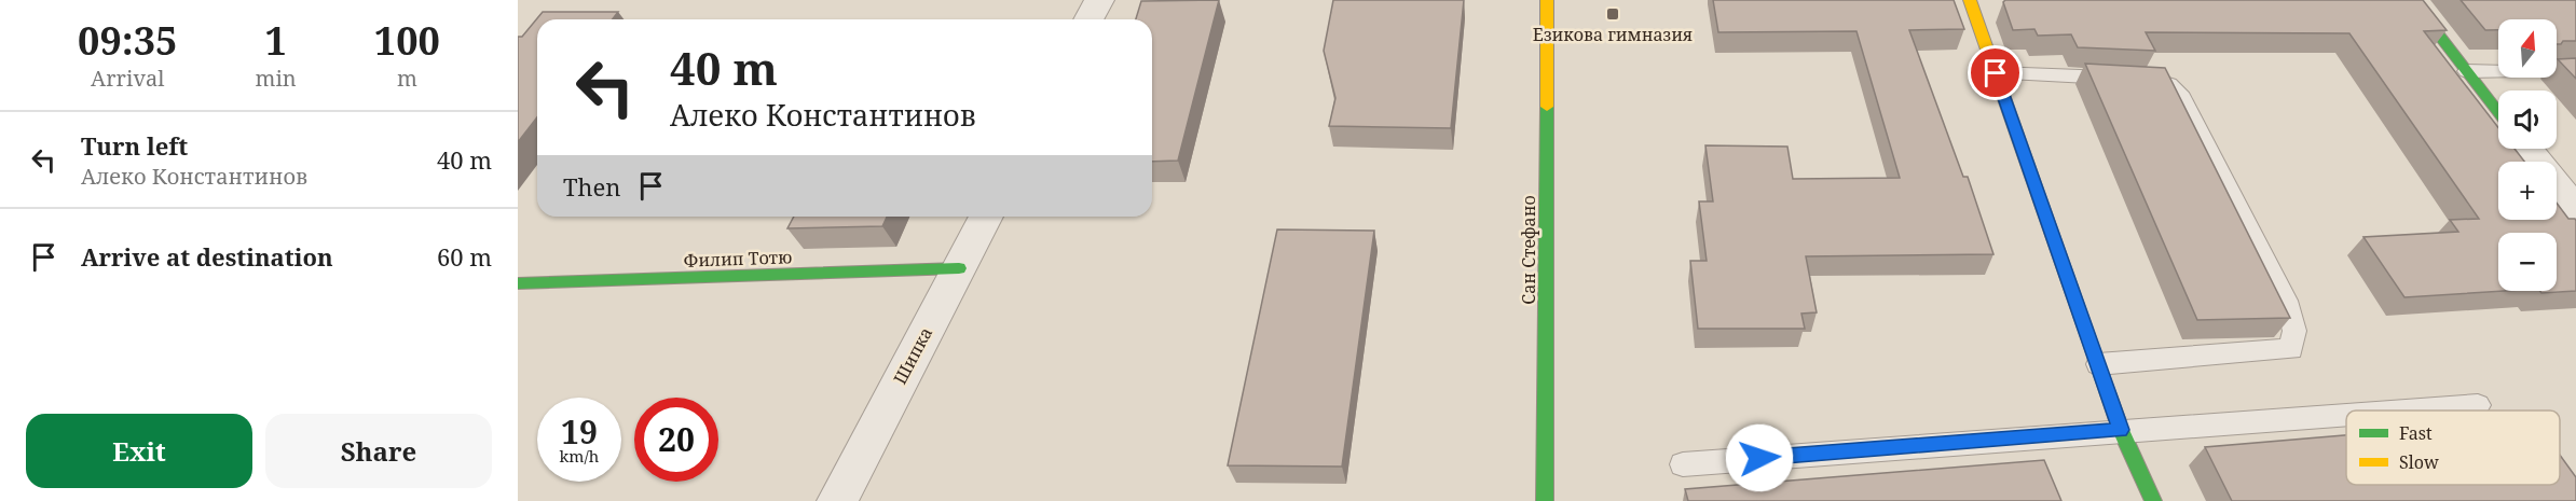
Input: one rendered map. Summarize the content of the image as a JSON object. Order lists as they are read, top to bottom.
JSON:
{
  "streets": {
    "street": ["Сан Стефано", "Филип Тотю", "Шипка"]
  },
  "crossings": [
    ["Филип Тотю", "Шипка"]
  ],
  "places": {
    "transit": ["Езикова гимназия"]
  },
  "legend": ["Fast", "Slow"],
  "north": "top",
  "page": {
    "eta": [
      "09:35",
      "Arrival",
      "1",
      "min",
      "100",
      "m"
    ],
    "map_buttons": ["+", "−"],
    "turn": ["40 m", "Алеко Константинов"],
    "list": [
      {
        "name": "Turn left",
        "note": "Алеко Константинов",
        "value": "40 m"
      },
      {
        "name": "Arrive at destination",
        "value": "60 m"
      }
    ],
    "then": "Then",
    "speed": "19 km/h",
    "limit": "20",
    "buttons": ["Exit", "Share"]
  }
}
